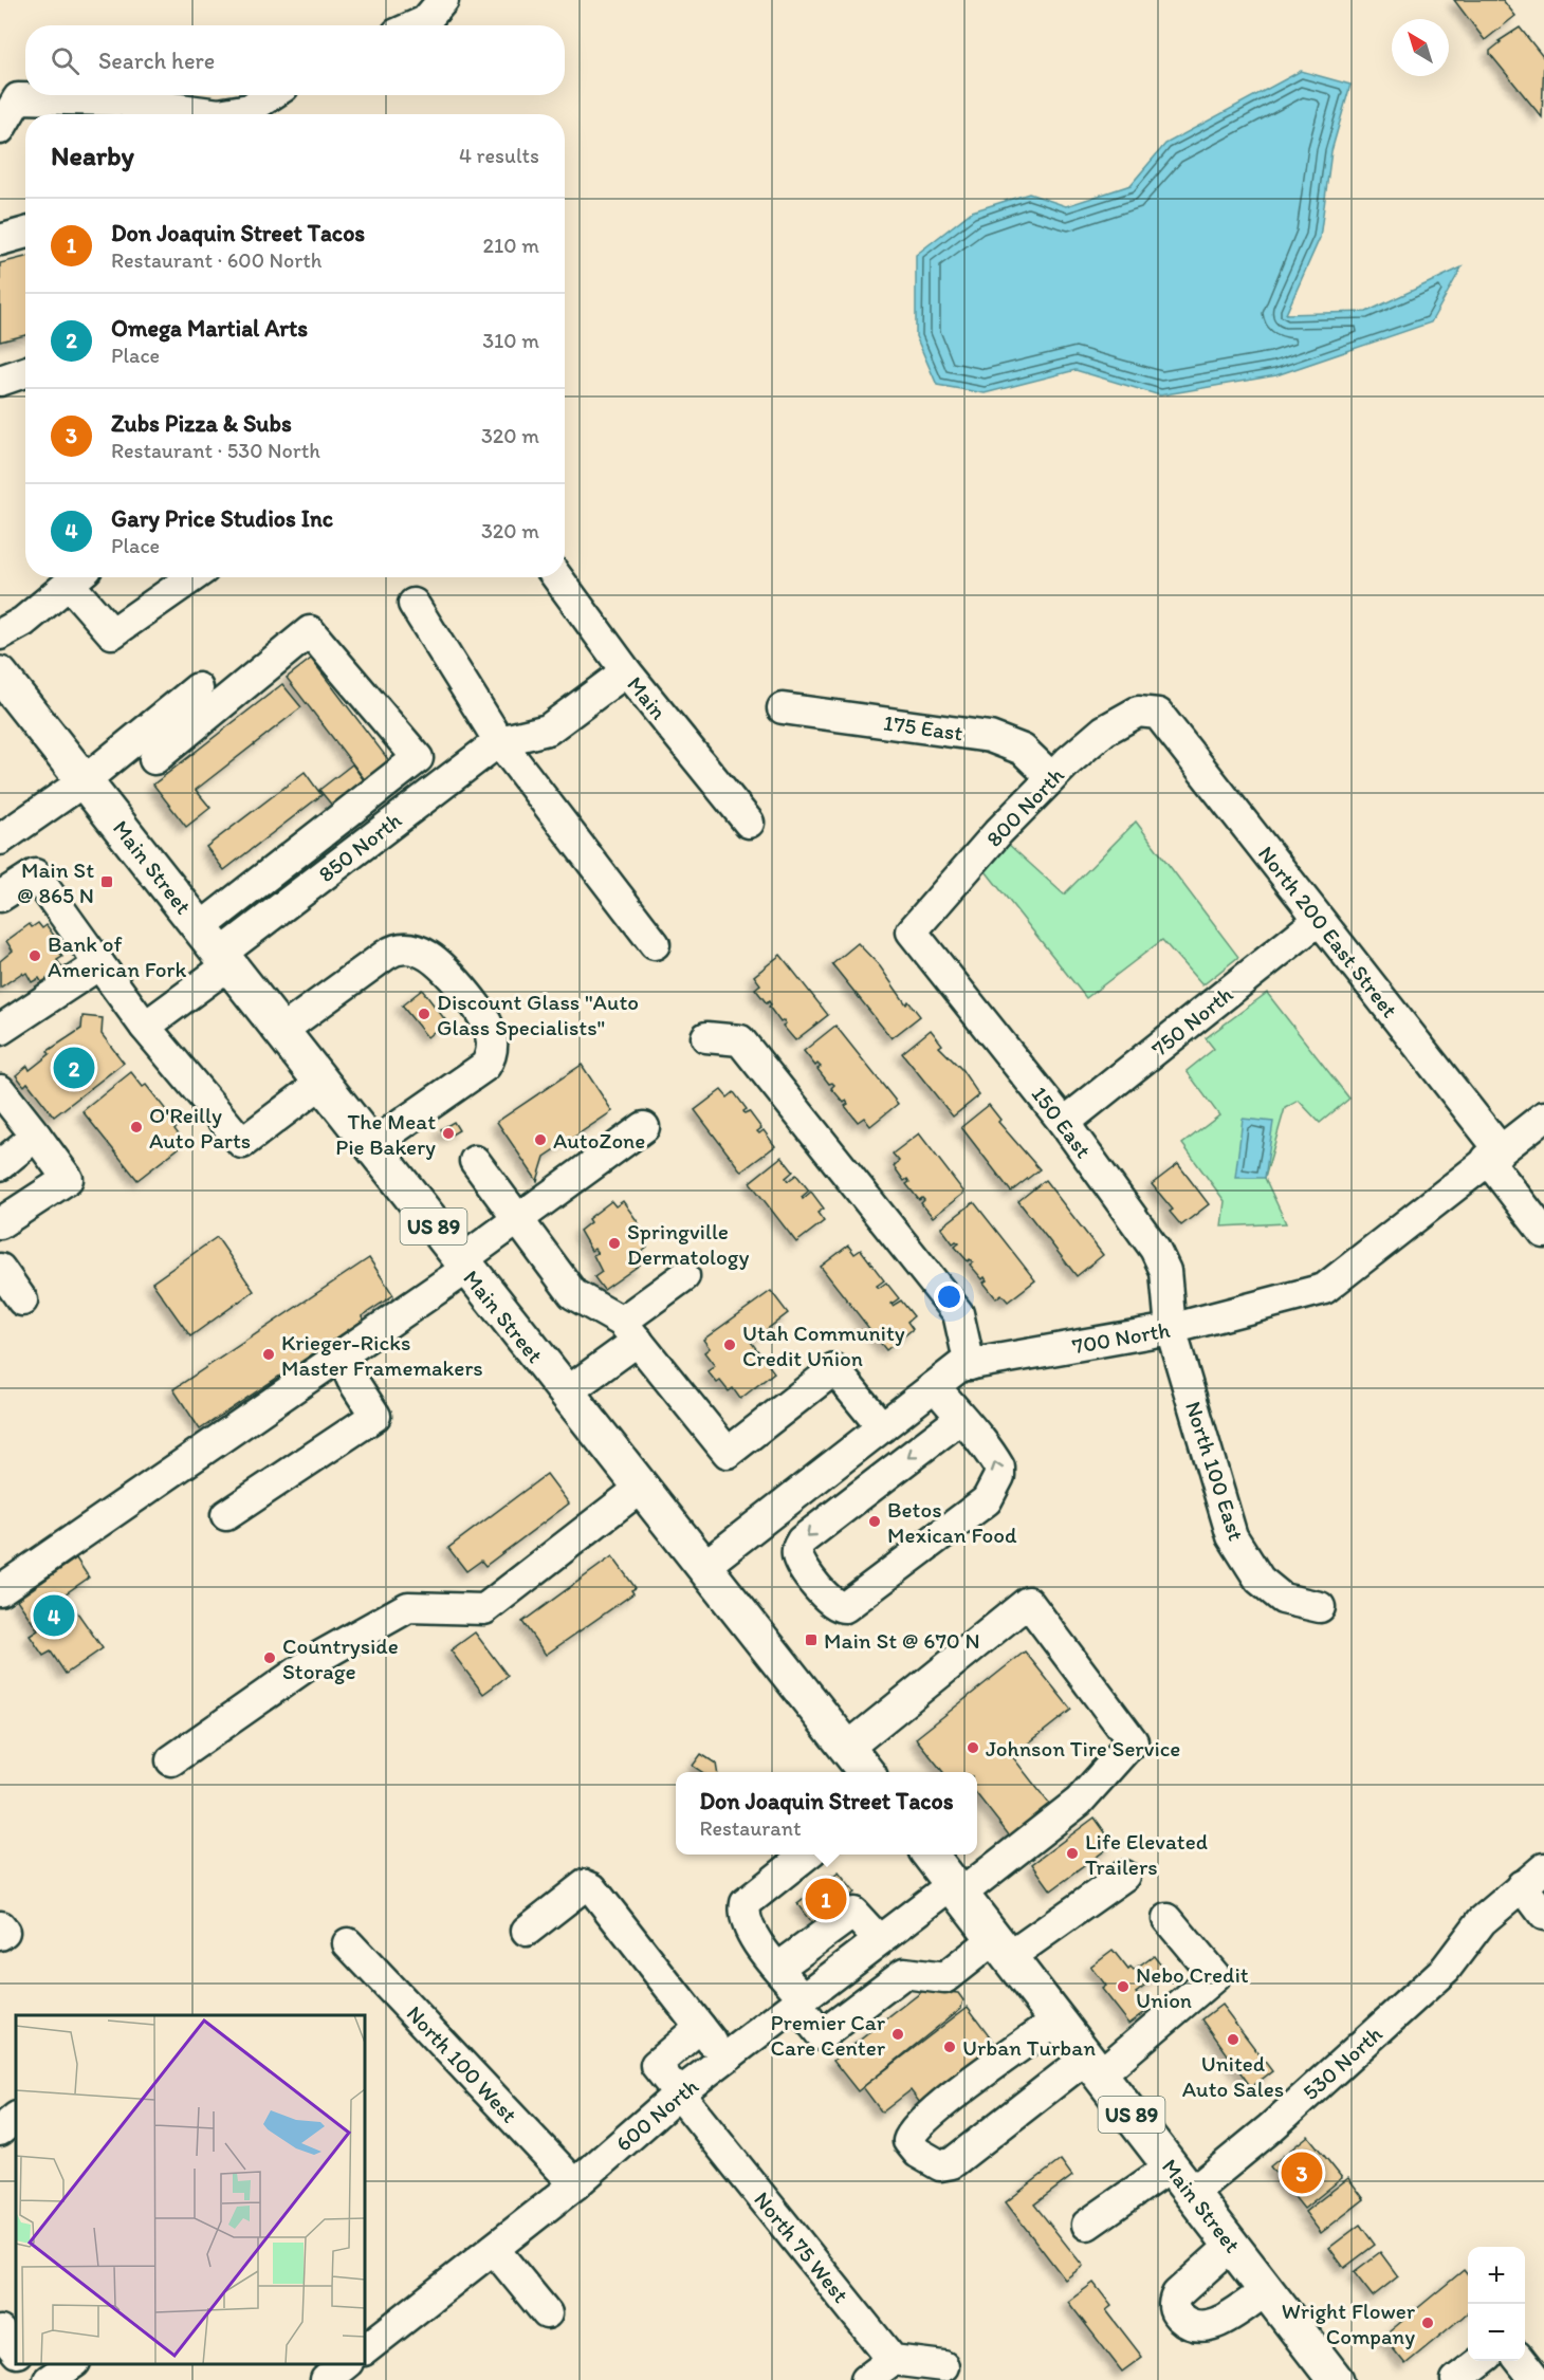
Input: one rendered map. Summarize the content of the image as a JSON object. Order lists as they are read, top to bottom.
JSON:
{
  "streets": {
    "main road": ["Main Street", "US 89"],
    "street": [
      "Main",
      "175 East",
      "800 North",
      "850 North",
      "North 200 East Street",
      "750 North",
      "150 East",
      "700 North",
      "North 100 East",
      "530 North",
      "North 100 West",
      "600 North",
      "North 75 West"
    ]
  },
  "crossings": [
    ["175 East", "800 North"],
    ["800 North", "North 200 East Street"],
    ["800 North", "150 East"],
    ["850 North", "Main Street"],
    ["Main Street", "700 North"],
    ["Main Street", "530 North"],
    ["Main Street", "600 North"],
    ["North 200 East Street", "750 North"],
    ["North 200 East Street", "700 North"],
    ["750 North", "150 East"],
    ["150 East", "700 North"],
    ["150 East", "North 100 East"],
    ["700 North", "North 100 East"],
    ["North 100 West", "600 North"],
    ["600 North", "North 75 West"]
  ],
  "places": {
    "transit": ["Main St @ 865 N", "Main St @ 670 N"],
    "other": [
      "Bank of American Fork",
      "Discount Glass \"Auto Glass Specialists\"",
      "O'Reilly Auto Parts",
      "The Meat Pie Bakery",
      "AutoZone",
      "Springville Dermatology",
      "Utah Community Credit Union",
      "Krieger-Ricks Master Framemakers",
      "Betos Mexican Food",
      "Countryside Storage",
      "Johnson Tire Service",
      "Life Elevated Trailers",
      "Nebo Credit Union",
      "Premier Car Care Center",
      "United Auto Sales",
      "Urban Turban",
      "Wright Flower Company"
    ]
  },
  "north": "top left",
  "page": {
    "search": "Search here",
    "heading": ["Nearby", "4 results"],
    "list": [
      {
        "mark": "1",
        "name": "Don Joaquin Street Tacos",
        "note": "Restaurant · 600 North",
        "value": "210 m"
      },
      {
        "mark": "2",
        "name": "Omega Martial Arts",
        "note": "Place",
        "value": "310 m"
      },
      {
        "mark": "3",
        "name": "Zubs Pizza & Subs",
        "note": "Restaurant · 530 North",
        "value": "320 m"
      },
      {
        "mark": "4",
        "name": "Gary Price Studios Inc",
        "note": "Place",
        "value": "320 m"
      }
    ],
    "pins": [
      "2",
      "4",
      "1",
      "3"
    ],
    "popup": ["Don Joaquin Street Tacos", "Restaurant"],
    "map_buttons": ["+", "−"]
  }
}
